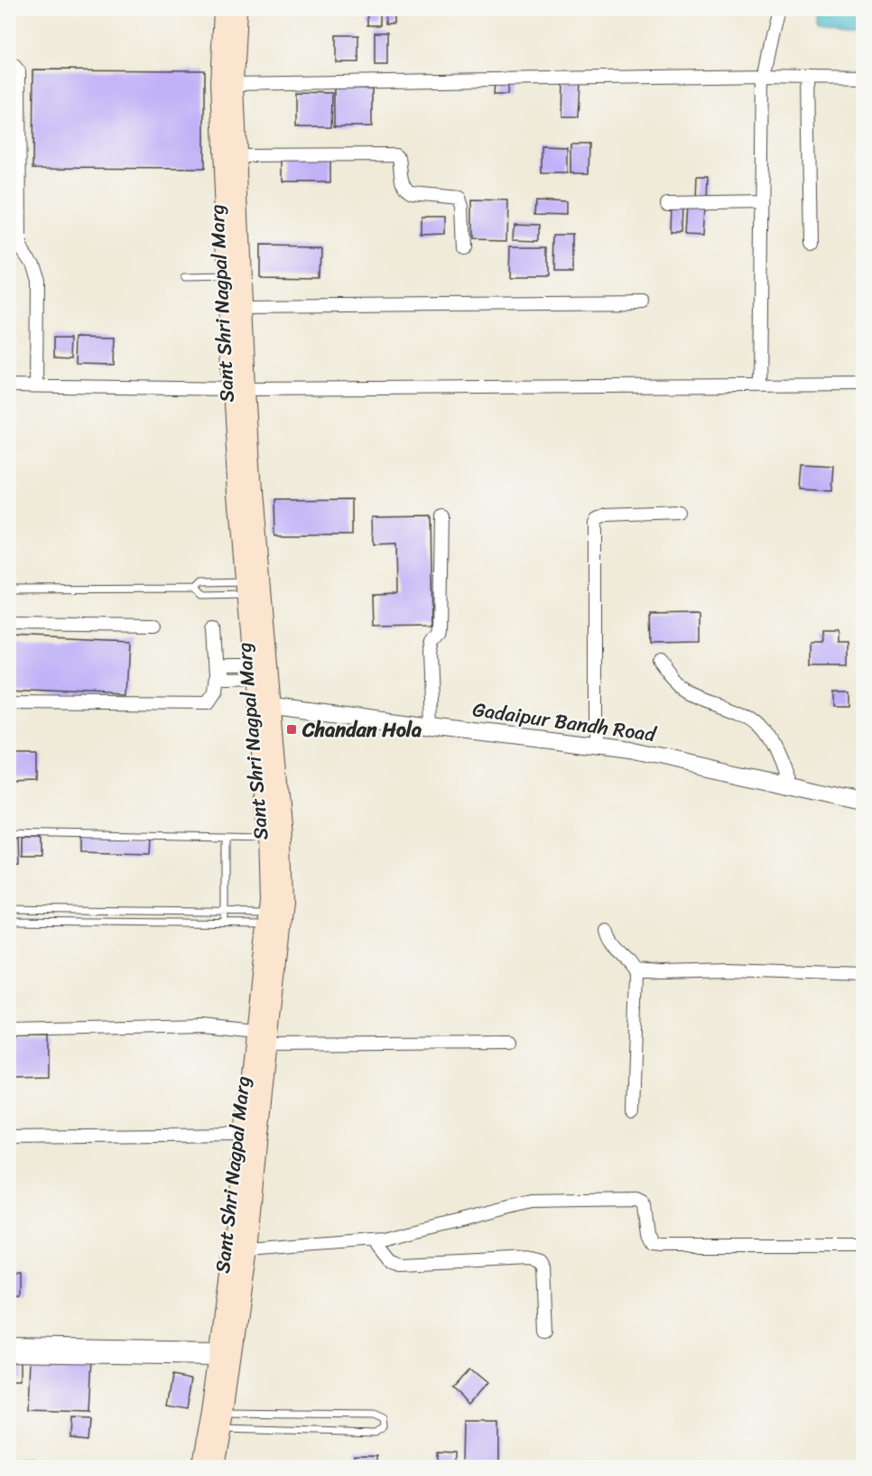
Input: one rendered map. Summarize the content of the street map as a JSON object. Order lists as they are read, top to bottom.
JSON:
{
  "streets": {
    "main road": ["Sant Shri Nagpal Marg"],
    "street": ["Gadaipur Bandh Road"]
  },
  "crossings": [
    ["Sant Shri Nagpal Marg", "Gadaipur Bandh Road"]
  ],
  "places": {
    "transit": ["Chandan Hola"]
  }
}
